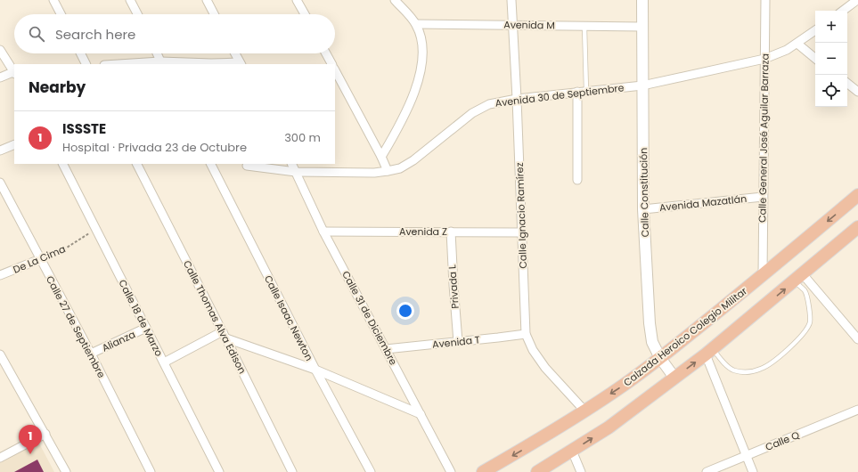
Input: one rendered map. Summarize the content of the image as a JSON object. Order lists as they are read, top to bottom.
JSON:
{
  "streets": {
    "main road": ["Calzada Heroico Colegio Militar"],
    "street": [
      "Avenida M",
      "Avenida 30 de Septiembre",
      "Calle General José Aguilar Barraza",
      "Calle Constitución",
      "Avenida Mazatlán",
      "Calle Ignacio Ramírez",
      "Avenida Z",
      "De La Cima",
      "Privada L",
      "Calle Thomas Alva Edison",
      "Calle 18 de Marzo",
      "Calle Isaac Newton",
      "Calle 31 de Diciembre",
      "Calle 27 de Septiembre",
      "Alianza",
      "Avenida T",
      "Calle Q"
    ]
  },
  "crossings": [
    ["Avenida M", "Calle Constitución"],
    ["Avenida M", "Calle Ignacio Ramírez"],
    ["Avenida 30 de Septiembre", "Calle General José Aguilar Barraza"],
    ["Avenida 30 de Septiembre", "Calle Constitución"],
    ["Avenida 30 de Septiembre", "Calle Ignacio Ramírez"],
    ["Avenida 30 de Septiembre", "Calle 31 de Diciembre"],
    ["Calle General José Aguilar Barraza", "Avenida Mazatlán"],
    ["Calle General José Aguilar Barraza", "Calzada Heroico Colegio Militar"],
    ["Calle Constitución", "Avenida Mazatlán"],
    ["Calle Constitución", "Calzada Heroico Colegio Militar"],
    ["Calle Ignacio Ramírez", "Avenida Z"],
    ["Calle Ignacio Ramírez", "Calzada Heroico Colegio Militar"],
    ["Calle Ignacio Ramírez", "Avenida T"],
    ["Avenida Z", "Privada L"],
    ["Avenida Z", "Calle 31 de Diciembre"],
    ["De La Cima", "Calle 18 de Marzo"],
    ["De La Cima", "Calle 27 de Septiembre"],
    ["Privada L", "Avenida T"],
    ["Calle 18 de Marzo", "Alianza"],
    ["Calle 31 de Diciembre", "Avenida T"],
    ["Calle 27 de Septiembre", "Alianza"]
  ],
  "page": {
    "map_buttons": ["+", "−"],
    "search": "Search here",
    "heading": "Nearby",
    "list": [
      {
        "mark": "1",
        "name": "ISSSTE",
        "note": "Hospital · Privada 23 de Octubre",
        "value": "300 m"
      }
    ],
    "pins": "1"
  }
}
